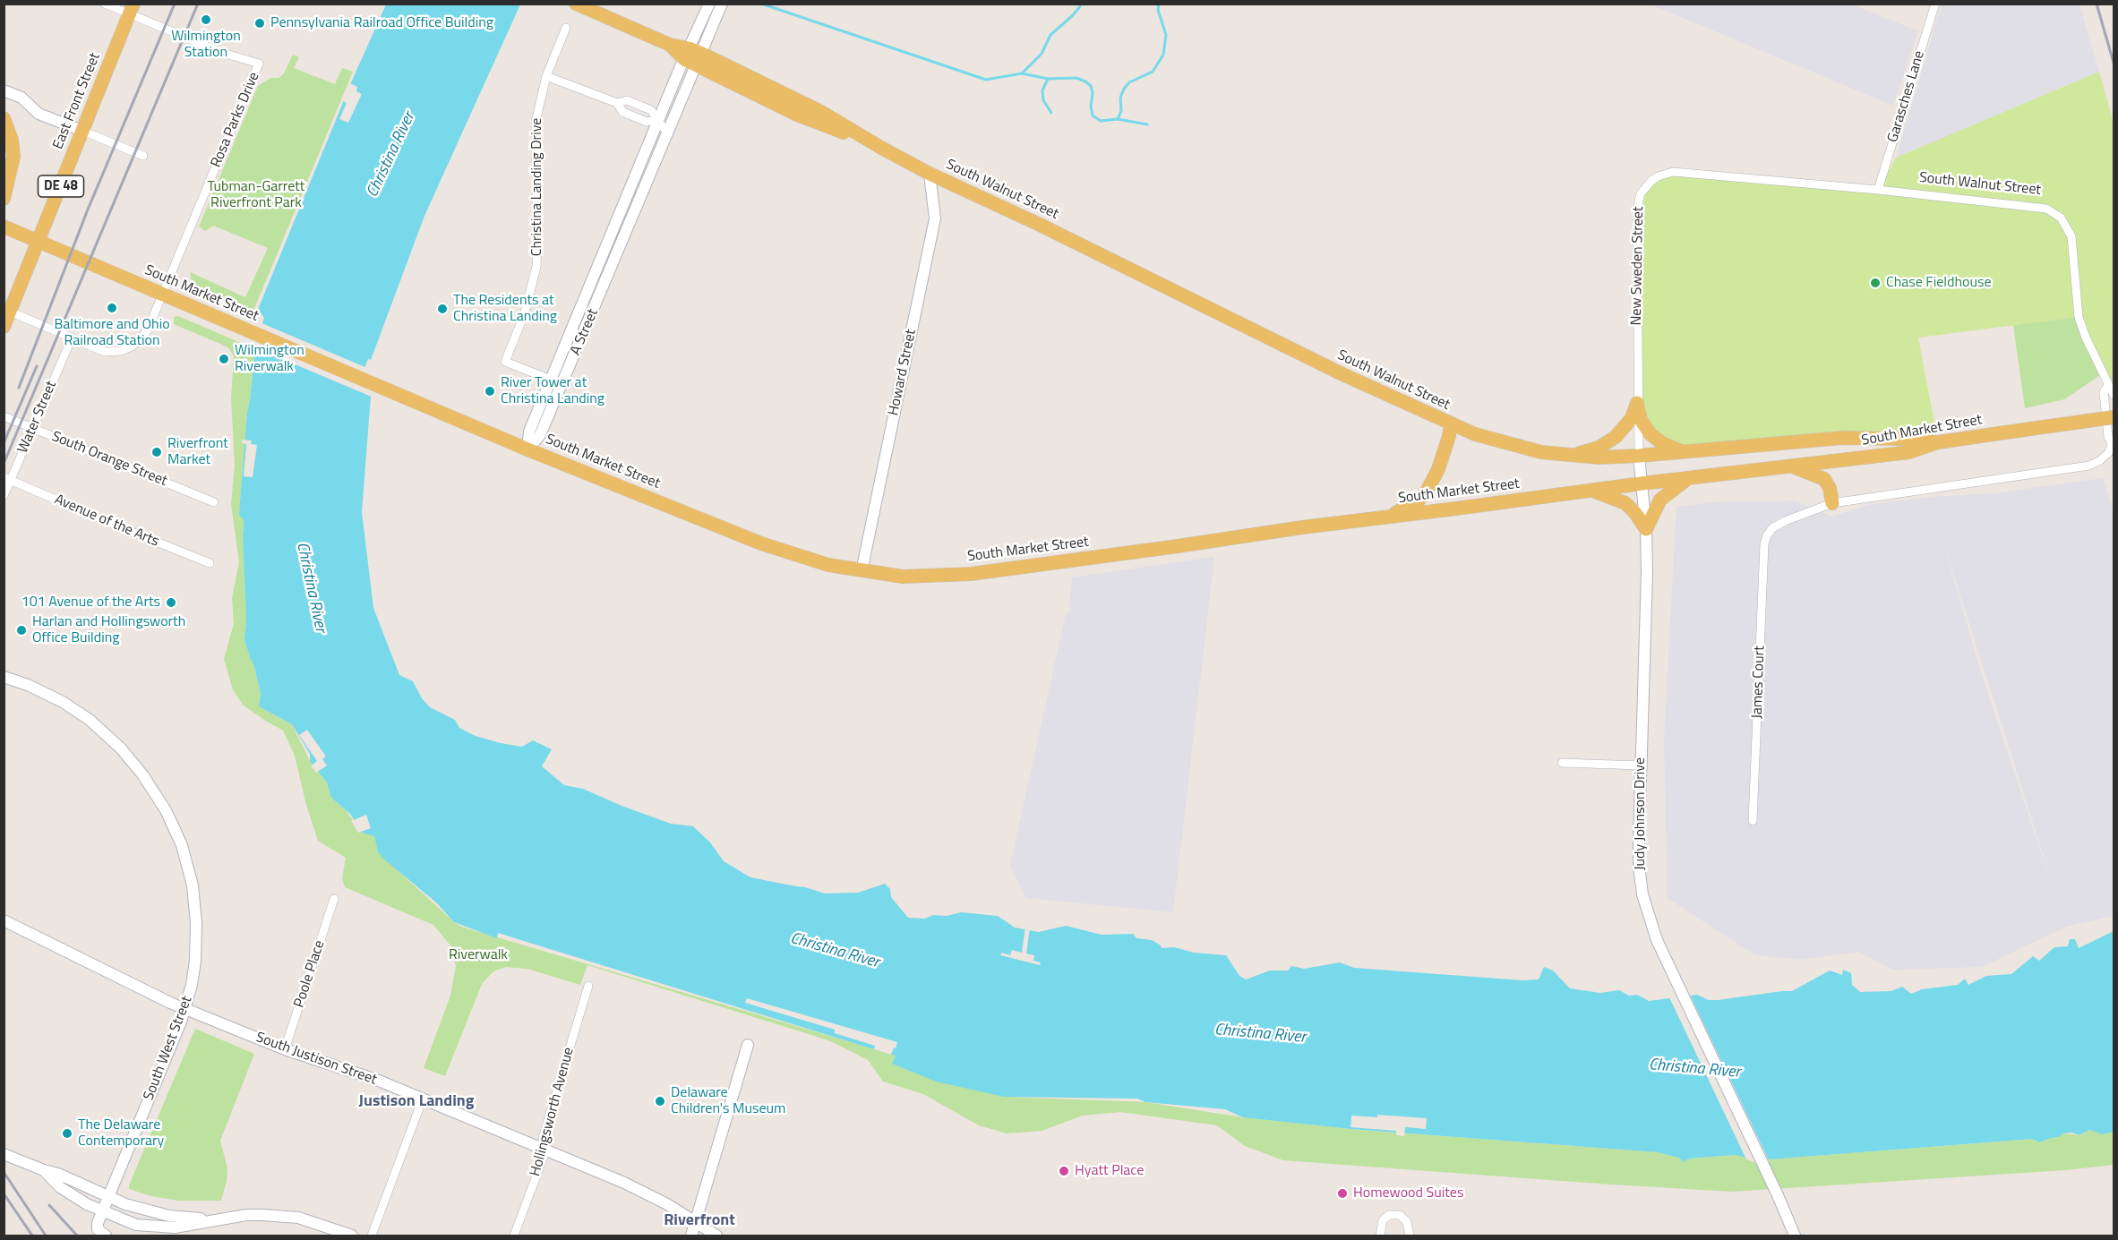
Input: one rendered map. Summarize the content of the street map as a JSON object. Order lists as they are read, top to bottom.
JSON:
{
  "streets": {
    "main road": [
      "East Front Street",
      "South Walnut Street",
      "DE 48",
      "South Market Street"
    ],
    "street": [
      "Garasches Lane",
      "Rosa Parks Drive",
      "Christina Landing Drive",
      "New Sweden Street",
      "A Street",
      "Howard Street",
      "Water Street",
      "South Orange Street",
      "Avenue of the Arts",
      "James Court",
      "Judy Johnson Drive",
      "Poole Place",
      "South West Street",
      "South Justison Street",
      "Hollingsworth Avenue"
    ]
  },
  "crossings": [
    ["Garasches Lane", "South Walnut Street"],
    ["Garasches Lane", "New Sweden Street"],
    ["East Front Street", "Rosa Parks Drive"],
    ["East Front Street", "DE 48"],
    ["East Front Street", "South Market Street"],
    ["Rosa Parks Drive", "DE 48"],
    ["Rosa Parks Drive", "South Market Street"],
    ["Rosa Parks Drive", "Water Street"],
    ["South Walnut Street", "New Sweden Street"],
    ["South Walnut Street", "South Market Street"],
    ["South Walnut Street", "A Street"],
    ["South Walnut Street", "Howard Street"],
    ["South Walnut Street", "Judy Johnson Drive"],
    ["DE 48", "South Market Street"],
    ["Christina Landing Drive", "A Street"],
    ["New Sweden Street", "Judy Johnson Drive"],
    ["South Market Street", "A Street"],
    ["South Market Street", "Howard Street"],
    ["South Market Street", "Judy Johnson Drive"],
    ["Water Street", "South Orange Street"],
    ["Water Street", "Avenue of the Arts"],
    ["Poole Place", "South Justison Street"],
    ["South West Street", "South Justison Street"],
    ["South Justison Street", "Hollingsworth Avenue"]
  ],
  "districts": ["Justison Landing", "Riverfront"],
  "water": ["Christina River"],
  "parks": ["Tubman-Garrett Riverfront Park", "Riverwalk"],
  "places": [
    "Wilmington Station",
    "Pennsylvania Railroad Office Building",
    "Chase Fieldhouse",
    "Baltimore and Ohio Railroad Station",
    "The Residents at Christina Landing",
    "Wilmington Riverwalk",
    "River Tower at Christina Landing",
    "Riverfront Market",
    "101 Avenue of the Arts",
    "Harlan and Hollingsworth Office Building",
    "Delaware Children's Museum",
    "The Delaware Contemporary",
    "Hyatt Place",
    "Homewood Suites"
  ]
}
